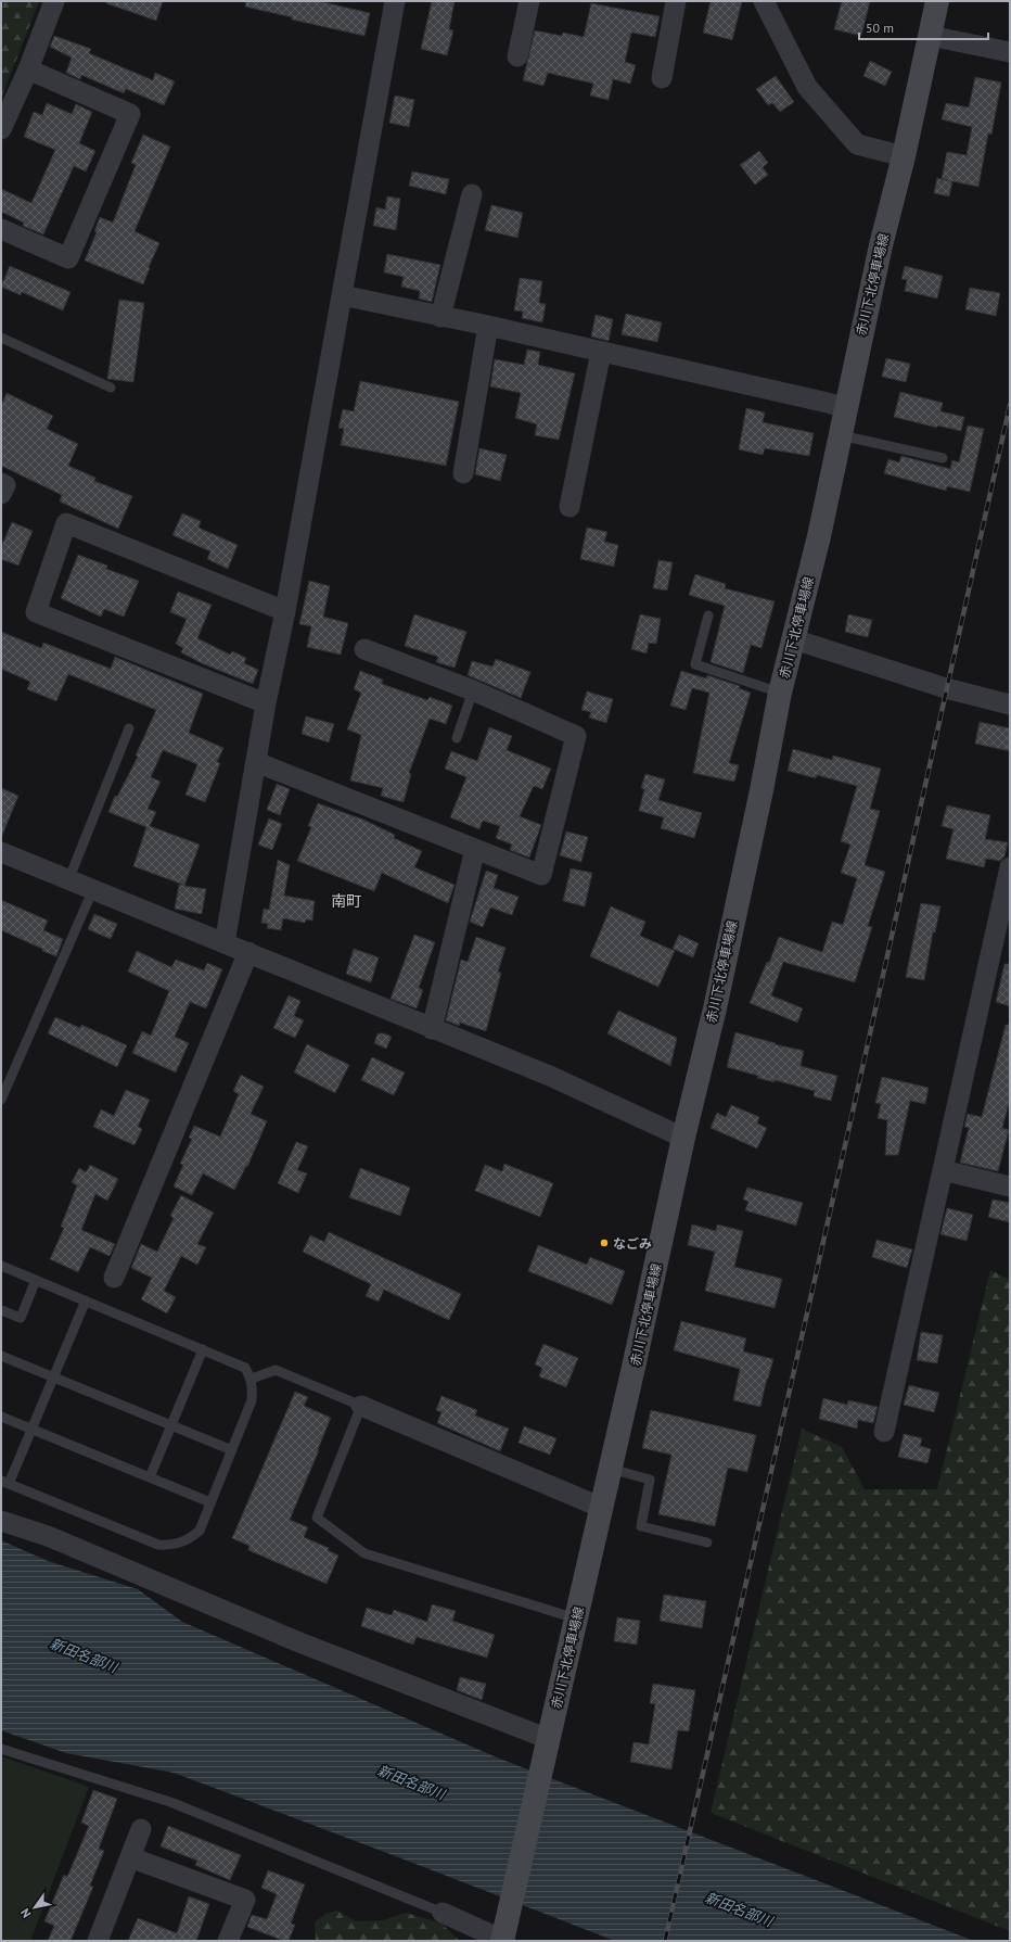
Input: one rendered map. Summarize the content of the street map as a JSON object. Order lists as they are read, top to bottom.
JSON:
{
  "streets": {
    "main road": ["赤川下北停車場線"]
  },
  "districts": ["南町"],
  "water": ["新田名部川"],
  "places": ["なごみ"],
  "scale_bar": "50 m",
  "north": "bottom left"
}
